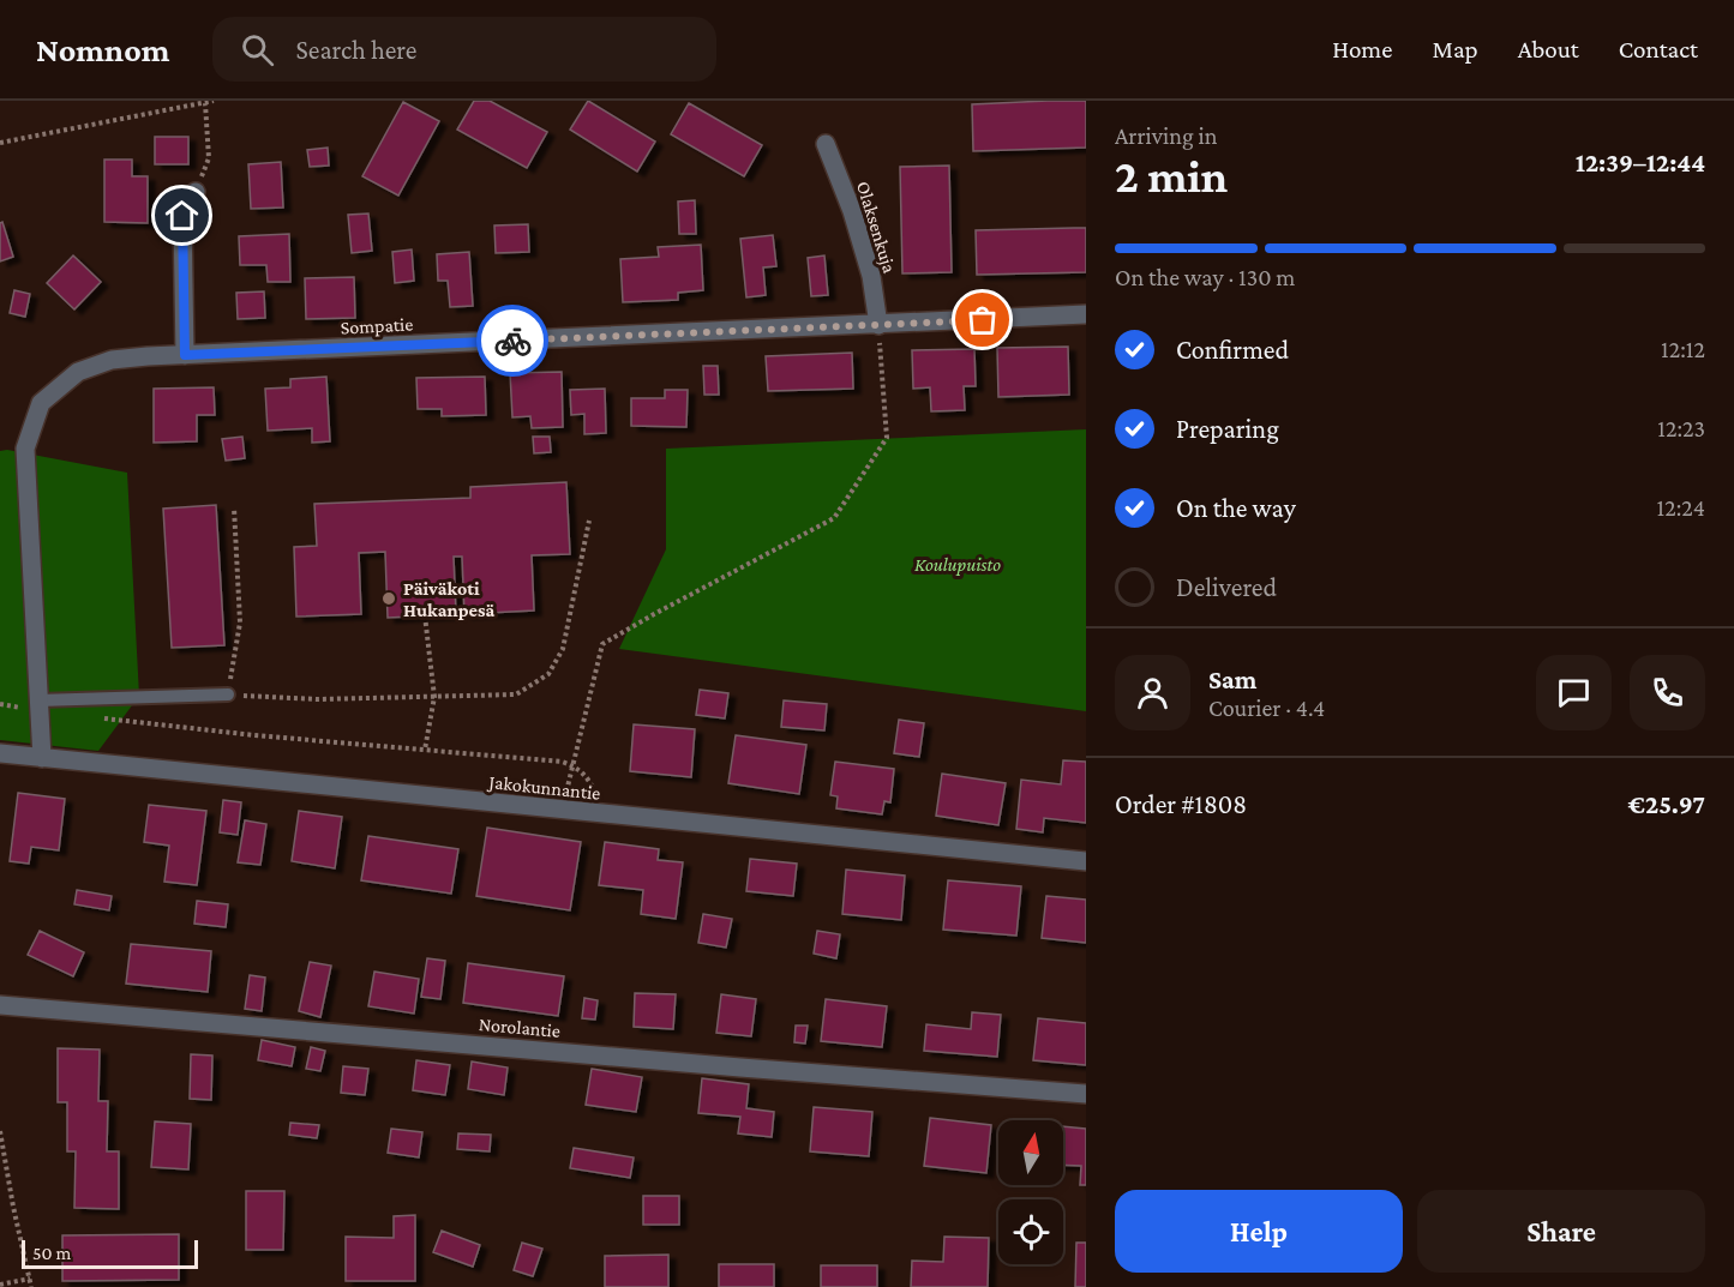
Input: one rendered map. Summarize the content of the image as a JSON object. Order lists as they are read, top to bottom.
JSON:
{
  "streets": {
    "street": [
      "Olaksenkuja",
      "Sompatie",
      "Jakokunnantie",
      "Norolantie"
    ]
  },
  "crossings": [
    ["Olaksenkuja", "Sompatie"],
    ["Sompatie", "Jakokunnantie"]
  ],
  "parks": ["Koulupuisto"],
  "places": ["Päiväkoti Hukanpesä"],
  "scale_bar": "50 m",
  "north": "top",
  "page": {
    "header": "Nomnom",
    "search": "Search here",
    "nav": [
      "Home",
      "Map",
      "About",
      "Contact"
    ],
    "heading": ["2 min", "Arriving in", "12:39–12:44"],
    "panel": [
      "Sam",
      "Courier · 4.4",
      "Order #1808",
      "€25.97"
    ],
    "bar": "On the way · 130 m",
    "list": [
      ["Confirmed", "12:12"],
      ["Preparing", "12:23"],
      ["On the way", "12:24"],
      "Delivered"
    ],
    "buttons": ["Help", "Share"],
    "scale": "50 m"
  }
}
